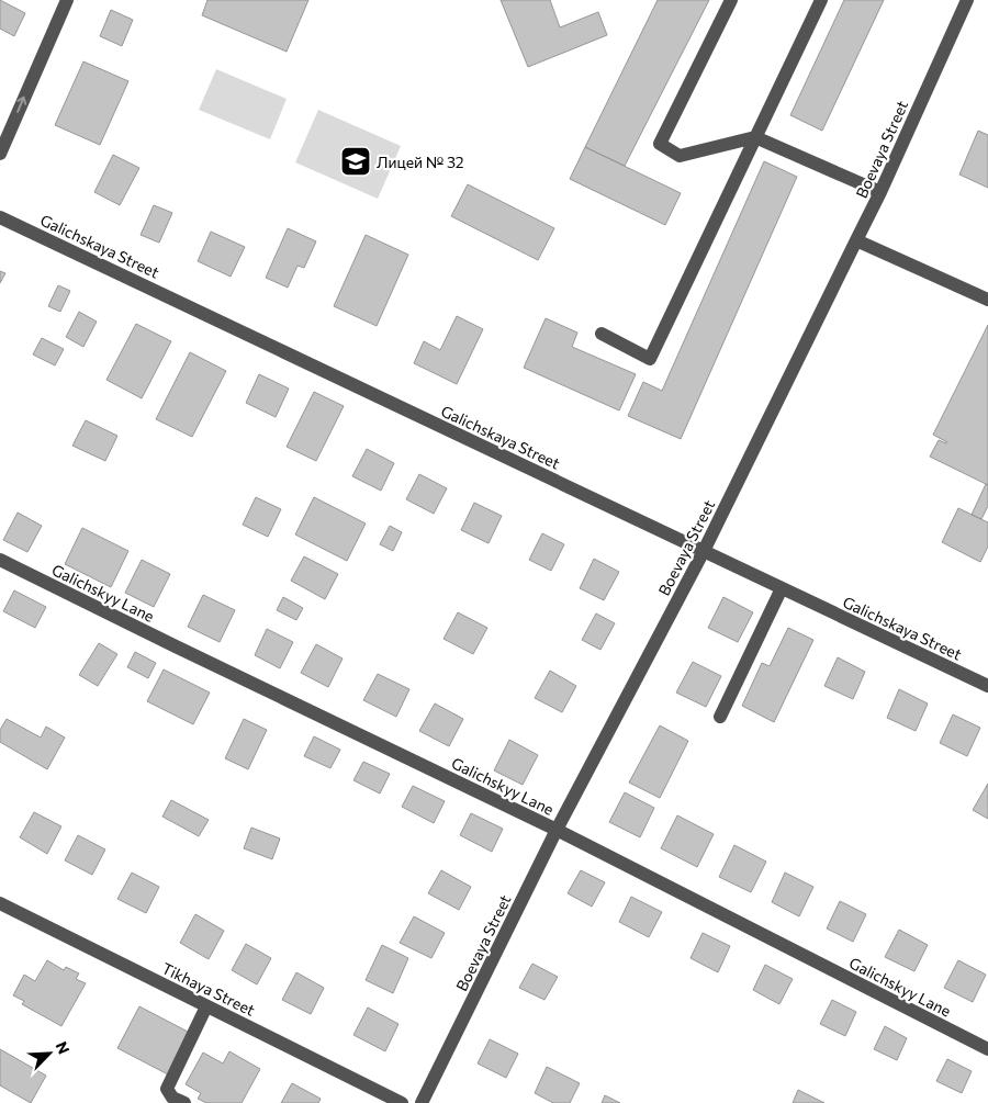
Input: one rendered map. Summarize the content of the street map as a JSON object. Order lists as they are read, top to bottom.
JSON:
{
  "streets": {
    "street": [
      "Boevaya Street",
      "Galichskaya Street",
      "Galichskyy Lane",
      "Tikhaya Street"
    ]
  },
  "crossings": [
    ["Boevaya Street", "Galichskaya Street"],
    ["Boevaya Street", "Galichskyy Lane"]
  ],
  "places": {
    "school or university": ["Лицей № 32"]
  },
  "north": "top right"
}
